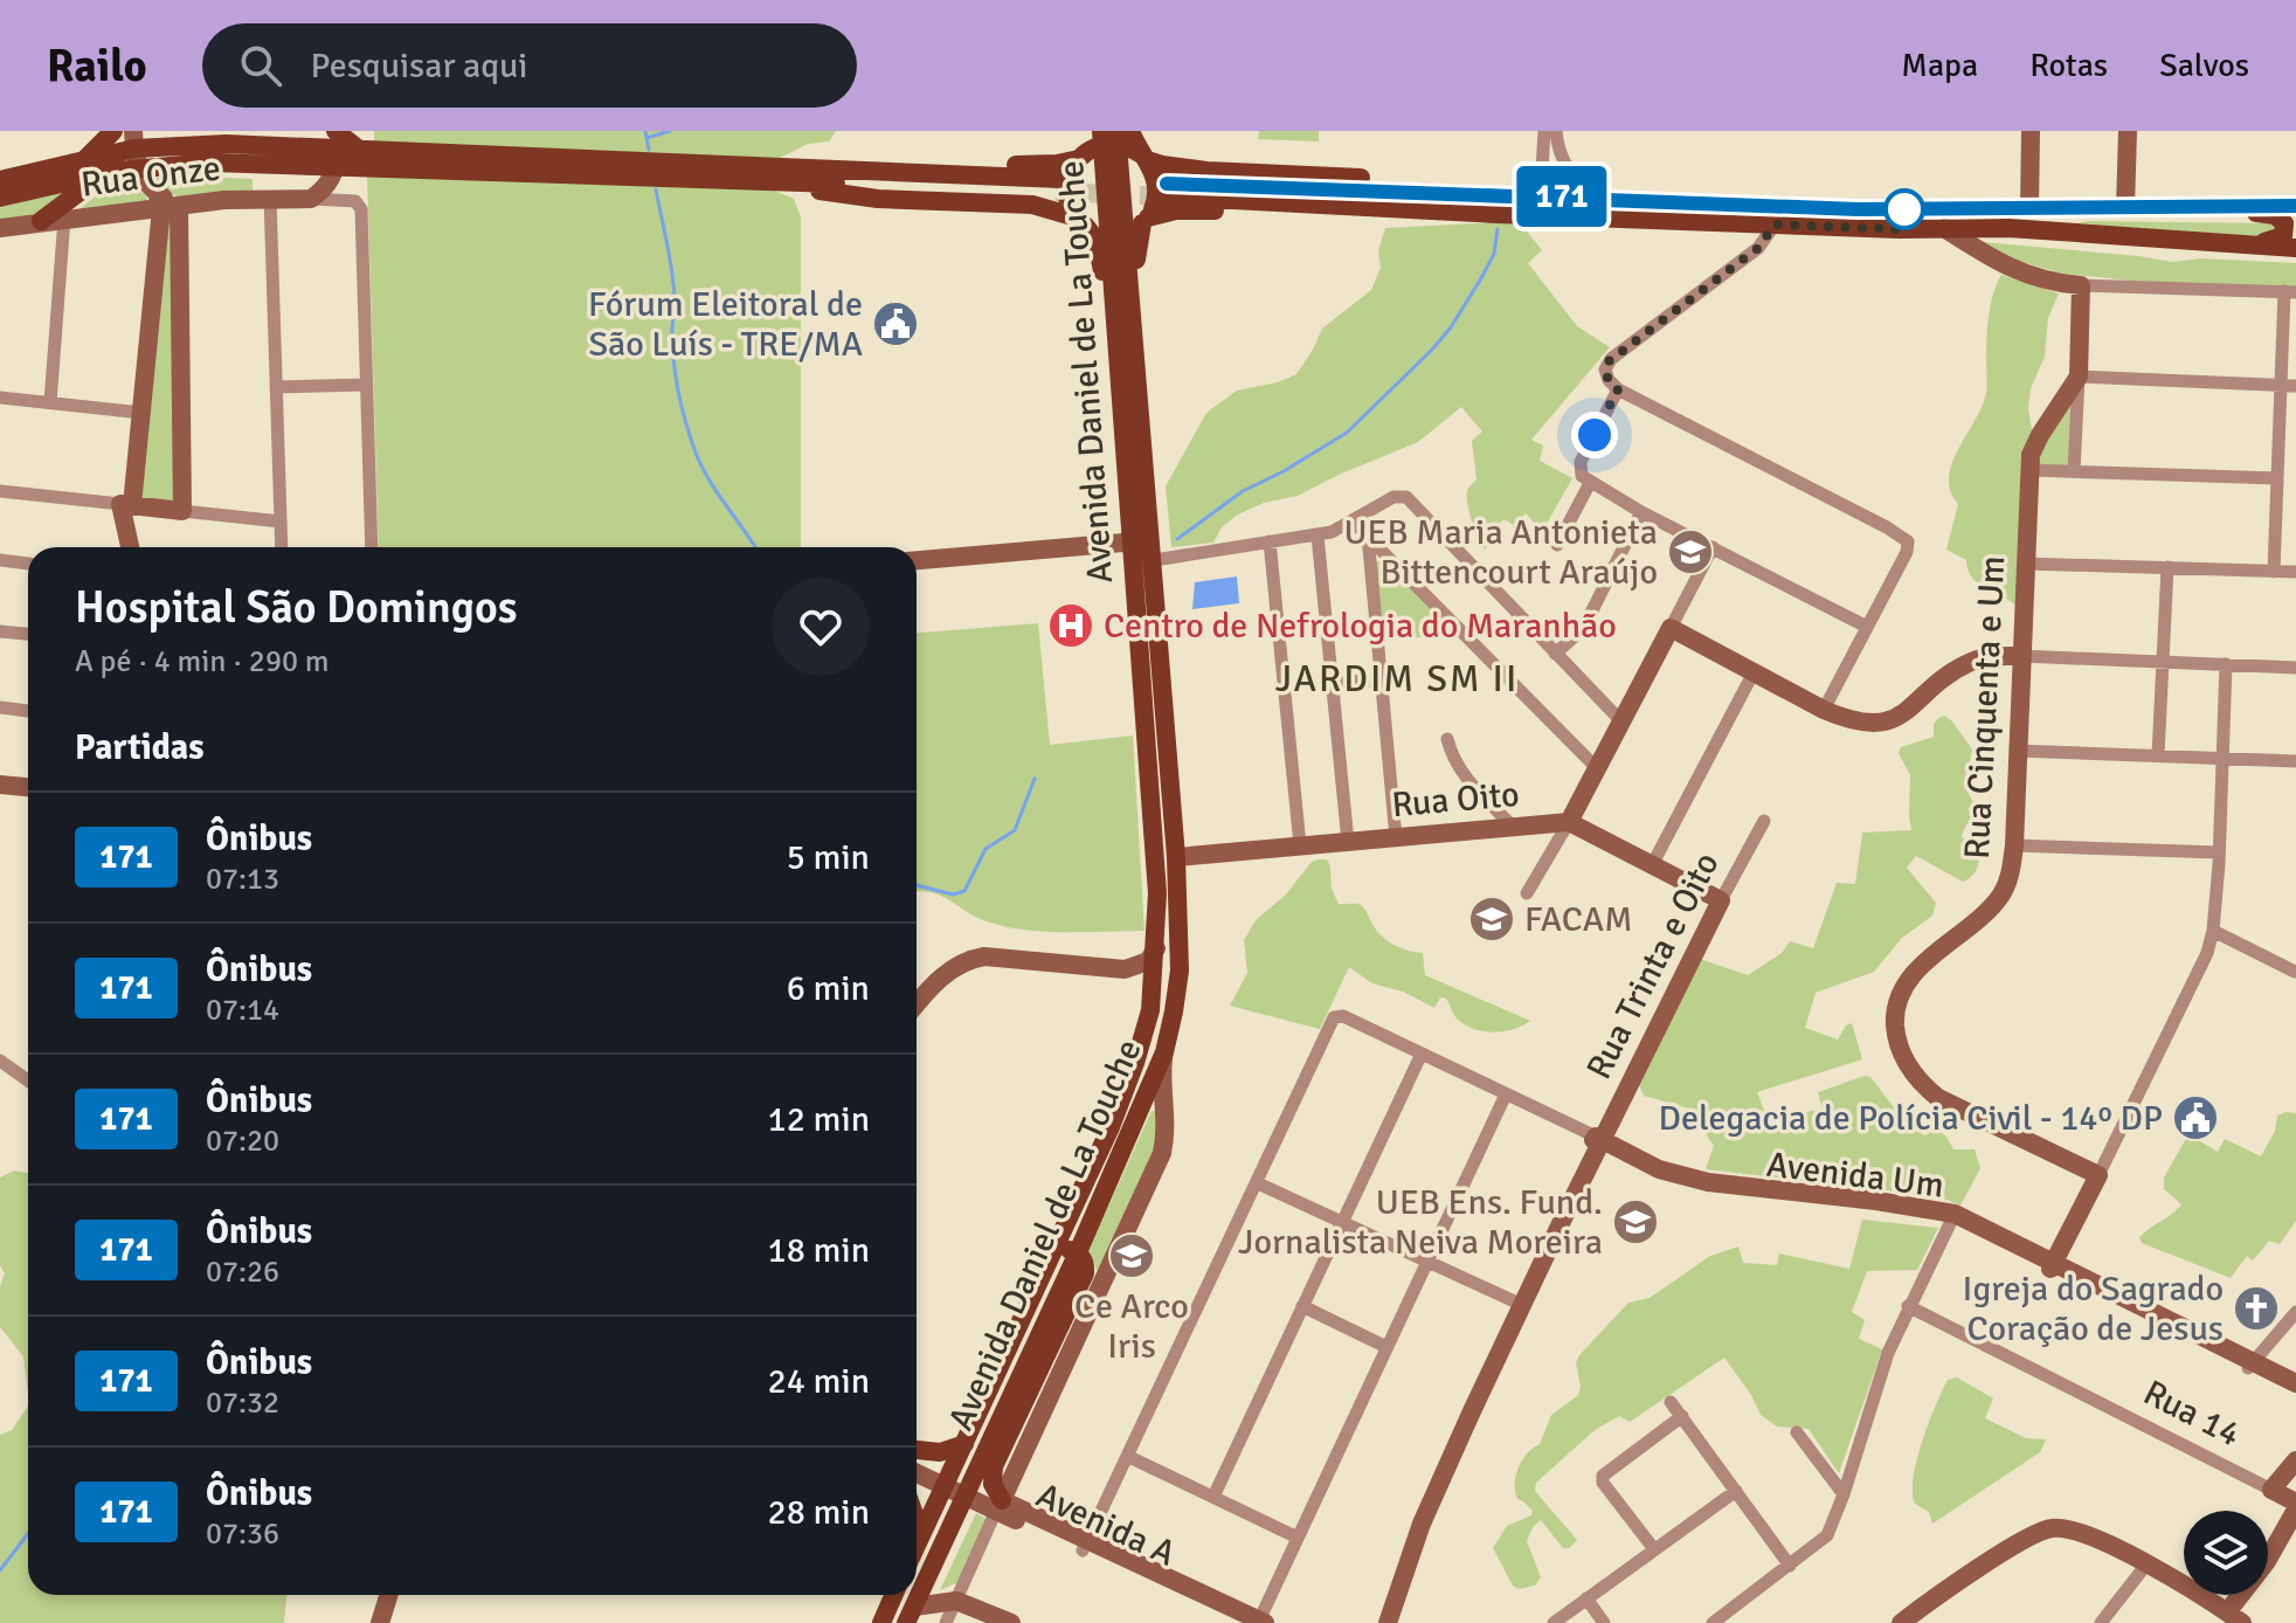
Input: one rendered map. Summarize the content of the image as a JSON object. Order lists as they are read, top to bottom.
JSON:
{
  "streets": {
    "main road": ["Avenida Daniel de La Touche"],
    "street": [
      "Rua Onze",
      "Rua Cinquenta e Um",
      "Rua Oito",
      "Rua Trinta e Oito",
      "Avenida Um",
      "Rua 14",
      "Avenida A"
    ]
  },
  "crossings": [
    ["Avenida Daniel de La Touche", "Rua Oito"],
    ["Avenida Daniel de La Touche", "Avenida A"],
    ["Rua Oito", "Rua Trinta e Oito"],
    ["Rua Trinta e Oito", "Avenida Um"]
  ],
  "districts": ["JARDIM SM II"],
  "places": {
    "public building": ["Fórum Eleitoral de São Luís - TRE/MA", "Delegacia de Polícia Civil - 14º DP"],
    "school or university": [
      "UEB Maria Antonieta Bittencourt Araújo",
      "FACAM",
      "UEB Ens. Fund. Jornalista Neiva Moreira",
      "Ce Arco Iris"
    ],
    "hospital": ["Centro de Nefrologia do Maranhão"],
    "church": ["Igreja do Sagrado Coração de Jesus"]
  },
  "lines": ["bus line 171"],
  "page": {
    "header": "Railo",
    "search": "Pesquisar aqui",
    "nav": ["Mapa", "Rotas", "Salvos"],
    "on_map": "171",
    "heading": [
      ["Hospital São Domingos", "A pé · 4 min · 290 m"],
      "Partidas"
    ],
    "list": [
      {
        "mark": "171",
        "name": "Ônibus",
        "note": "07:13",
        "value": "5 min"
      },
      {
        "mark": "171",
        "name": "Ônibus",
        "note": "07:14",
        "value": "6 min"
      },
      {
        "mark": "171",
        "name": "Ônibus",
        "note": "07:20",
        "value": "12 min"
      },
      {
        "mark": "171",
        "name": "Ônibus",
        "note": "07:26",
        "value": "18 min"
      },
      {
        "mark": "171",
        "name": "Ônibus",
        "note": "07:32",
        "value": "24 min"
      },
      {
        "mark": "171",
        "name": "Ônibus",
        "note": "07:36",
        "value": "28 min"
      }
    ]
  }
}
